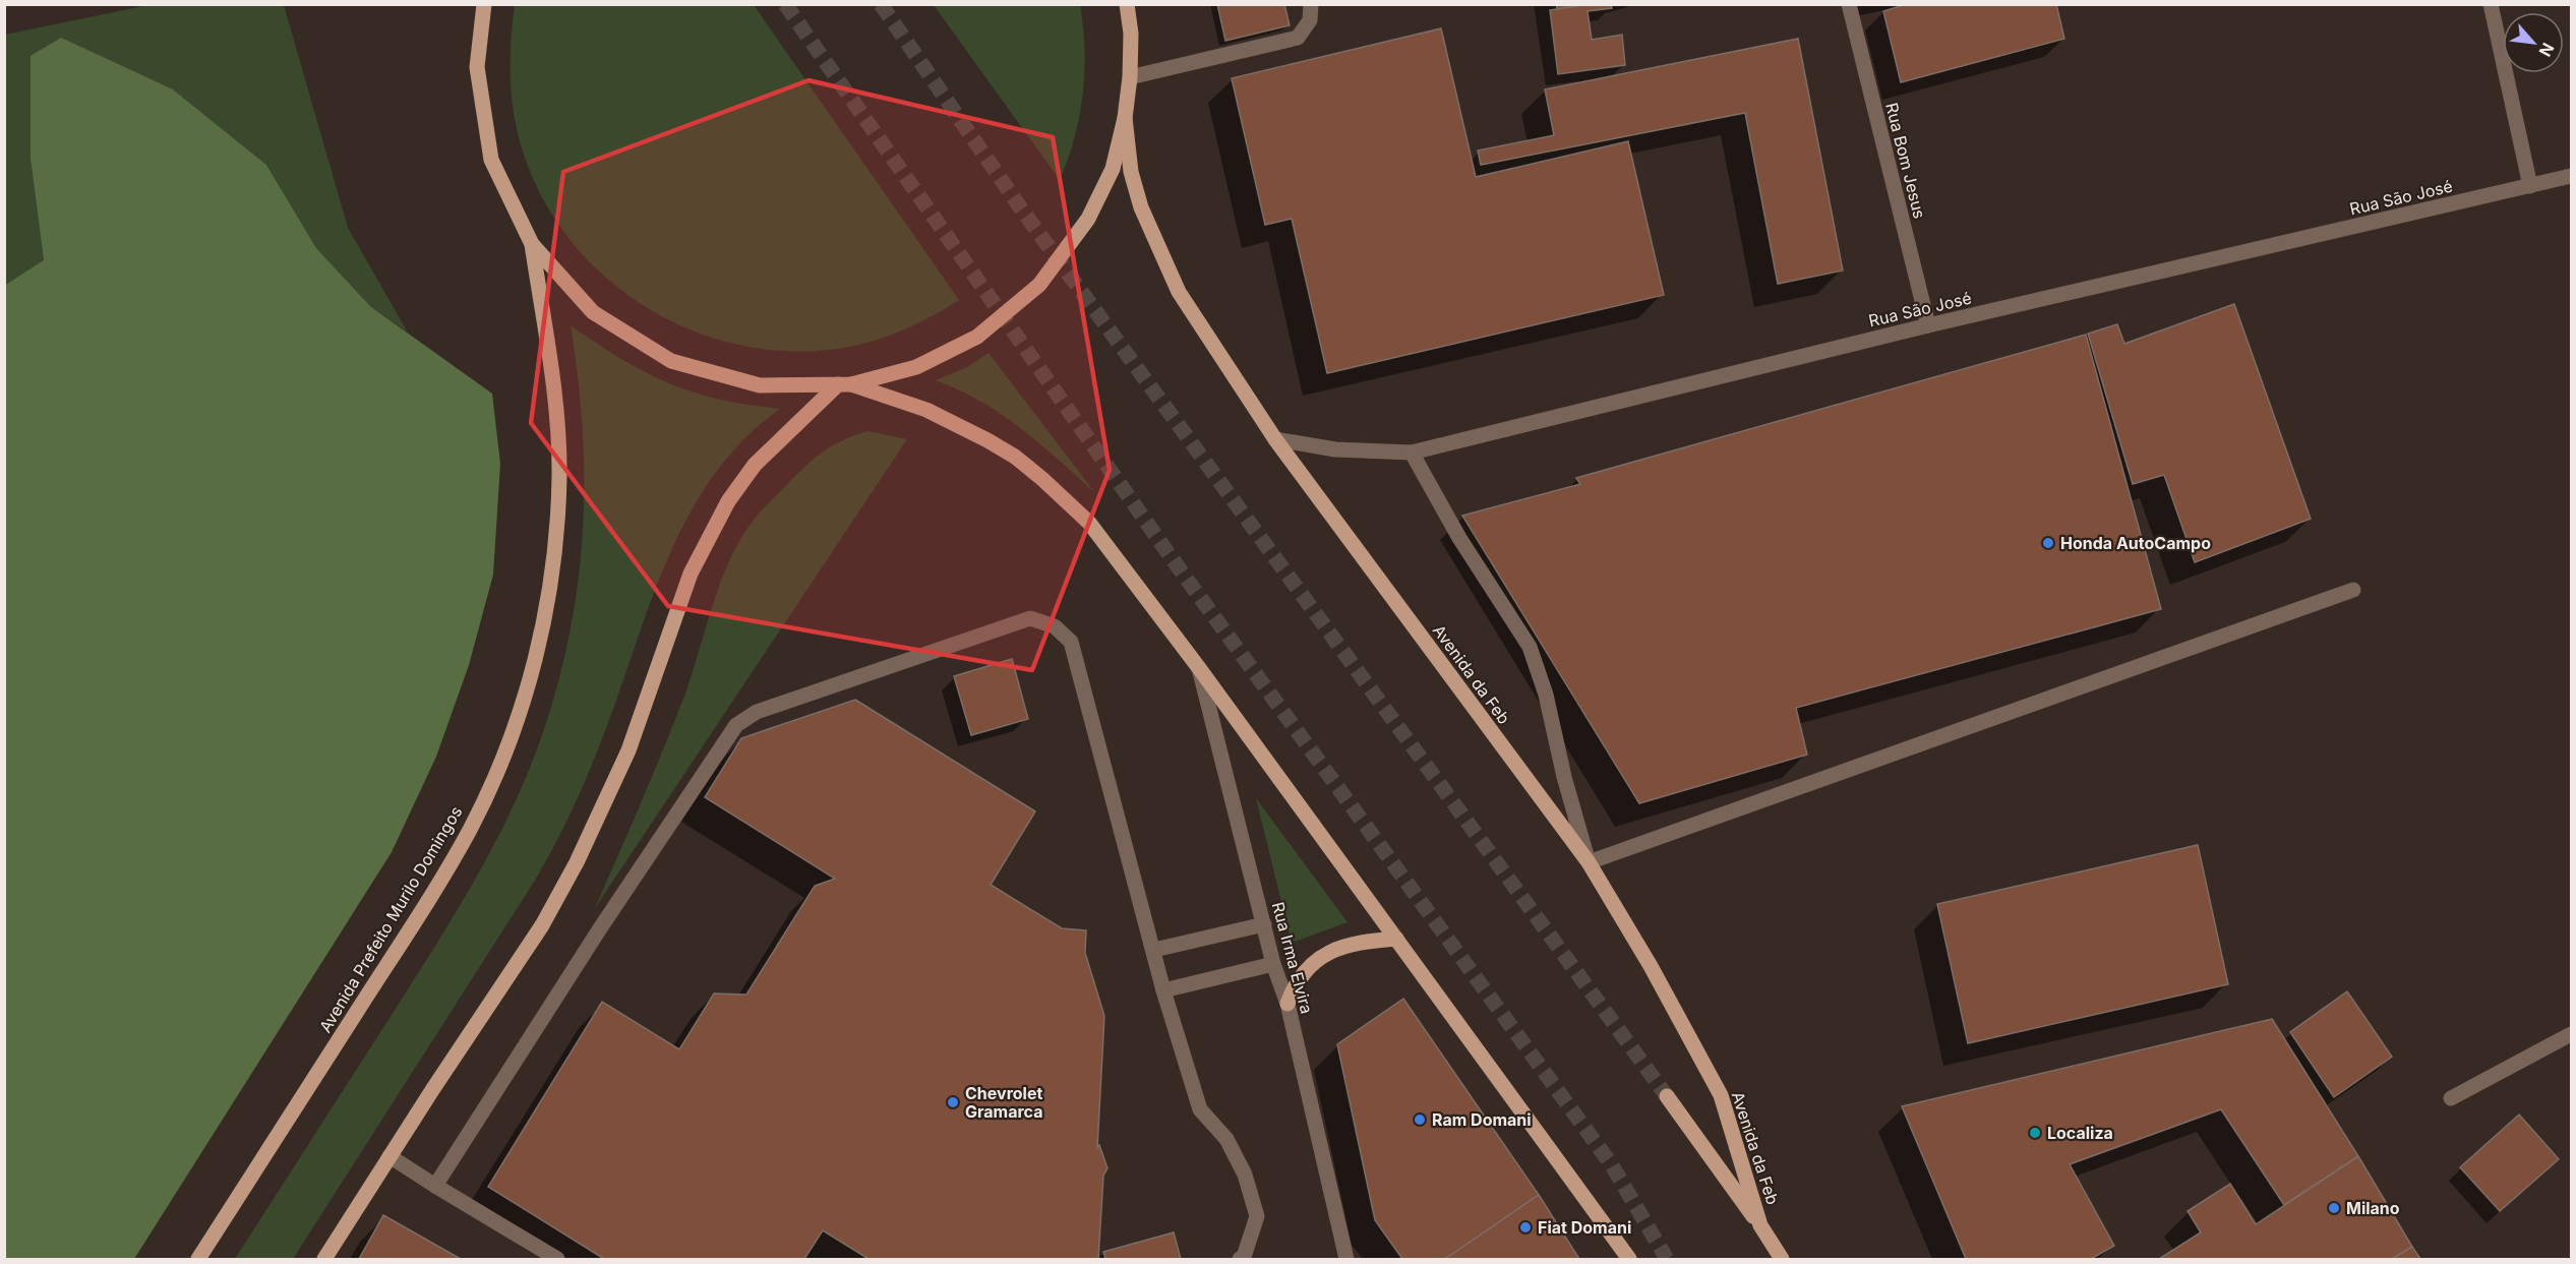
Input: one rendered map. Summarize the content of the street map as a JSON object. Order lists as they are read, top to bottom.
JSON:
{
  "streets": {
    "main road": ["Avenida da Feb", "Avenida Prefeito Murilo Domingos"],
    "street": ["Rua Bom Jesus", "Rua São José", "Rua Irma Elvira"]
  },
  "crossings": [
    ["Rua Bom Jesus", "Rua São José"],
    ["Rua São José", "Avenida da Feb"]
  ],
  "places": [
    "Honda AutoCampo",
    "Chevrolet Gramarca",
    "Ram Domani",
    "Localiza",
    "Milano",
    "Fiat Domani"
  ],
  "north": "bottom right"
}
